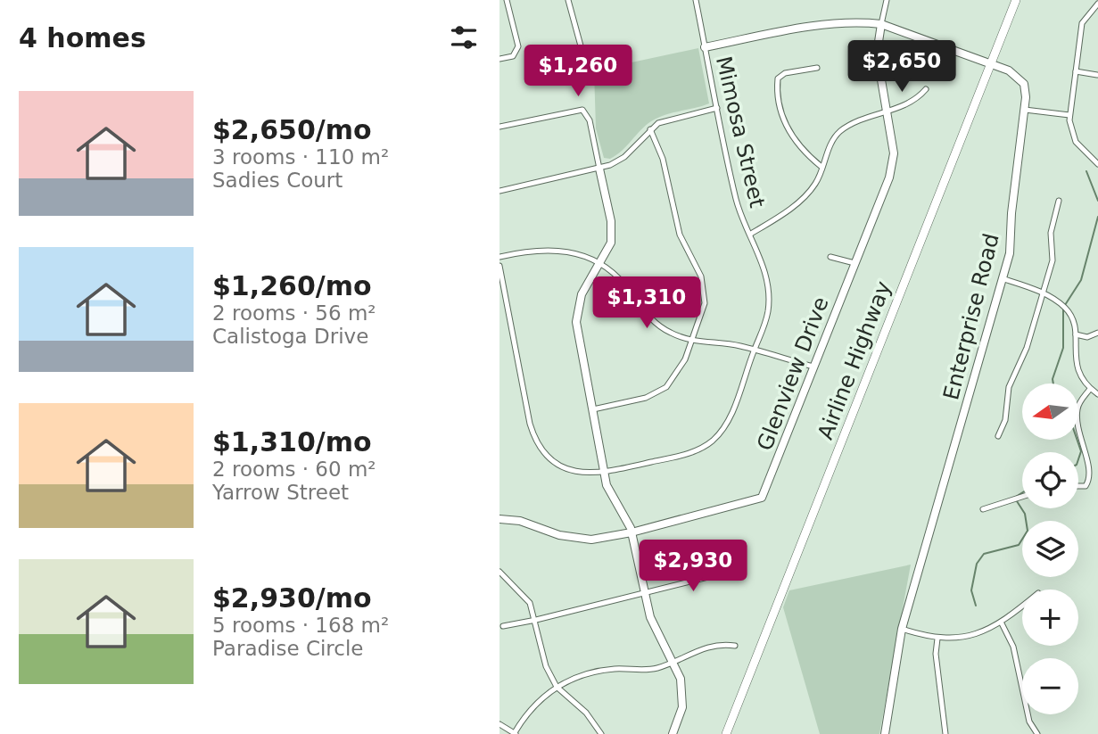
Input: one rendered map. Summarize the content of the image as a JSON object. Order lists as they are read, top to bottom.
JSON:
{
  "streets": {
    "main road": ["Airline Highway"],
    "street": ["Mimosa Street", "Enterprise Road", "Glenview Drive"]
  },
  "crossings": [
    ["Mimosa Street", "Enterprise Road"],
    ["Enterprise Road", "Airline Highway"],
    ["Enterprise Road", "Glenview Drive"]
  ],
  "north": "left",
  "page": {
    "heading": "4 homes",
    "price": [
      "$2,650",
      "$1,260",
      "$1,310",
      "$2,930"
    ],
    "list": [
      {
        "name": "$2,650/mo",
        "note": "3 rooms · 110 m² · Sadies Court"
      },
      {
        "name": "$1,260/mo",
        "note": "2 rooms · 56 m² · Calistoga Drive"
      },
      {
        "name": "$1,310/mo",
        "note": "2 rooms · 60 m² · Yarrow Street"
      },
      {
        "name": "$2,930/mo",
        "note": "5 rooms · 168 m² · Paradise Circle"
      }
    ],
    "map_buttons": ["+", "−"]
  }
}
